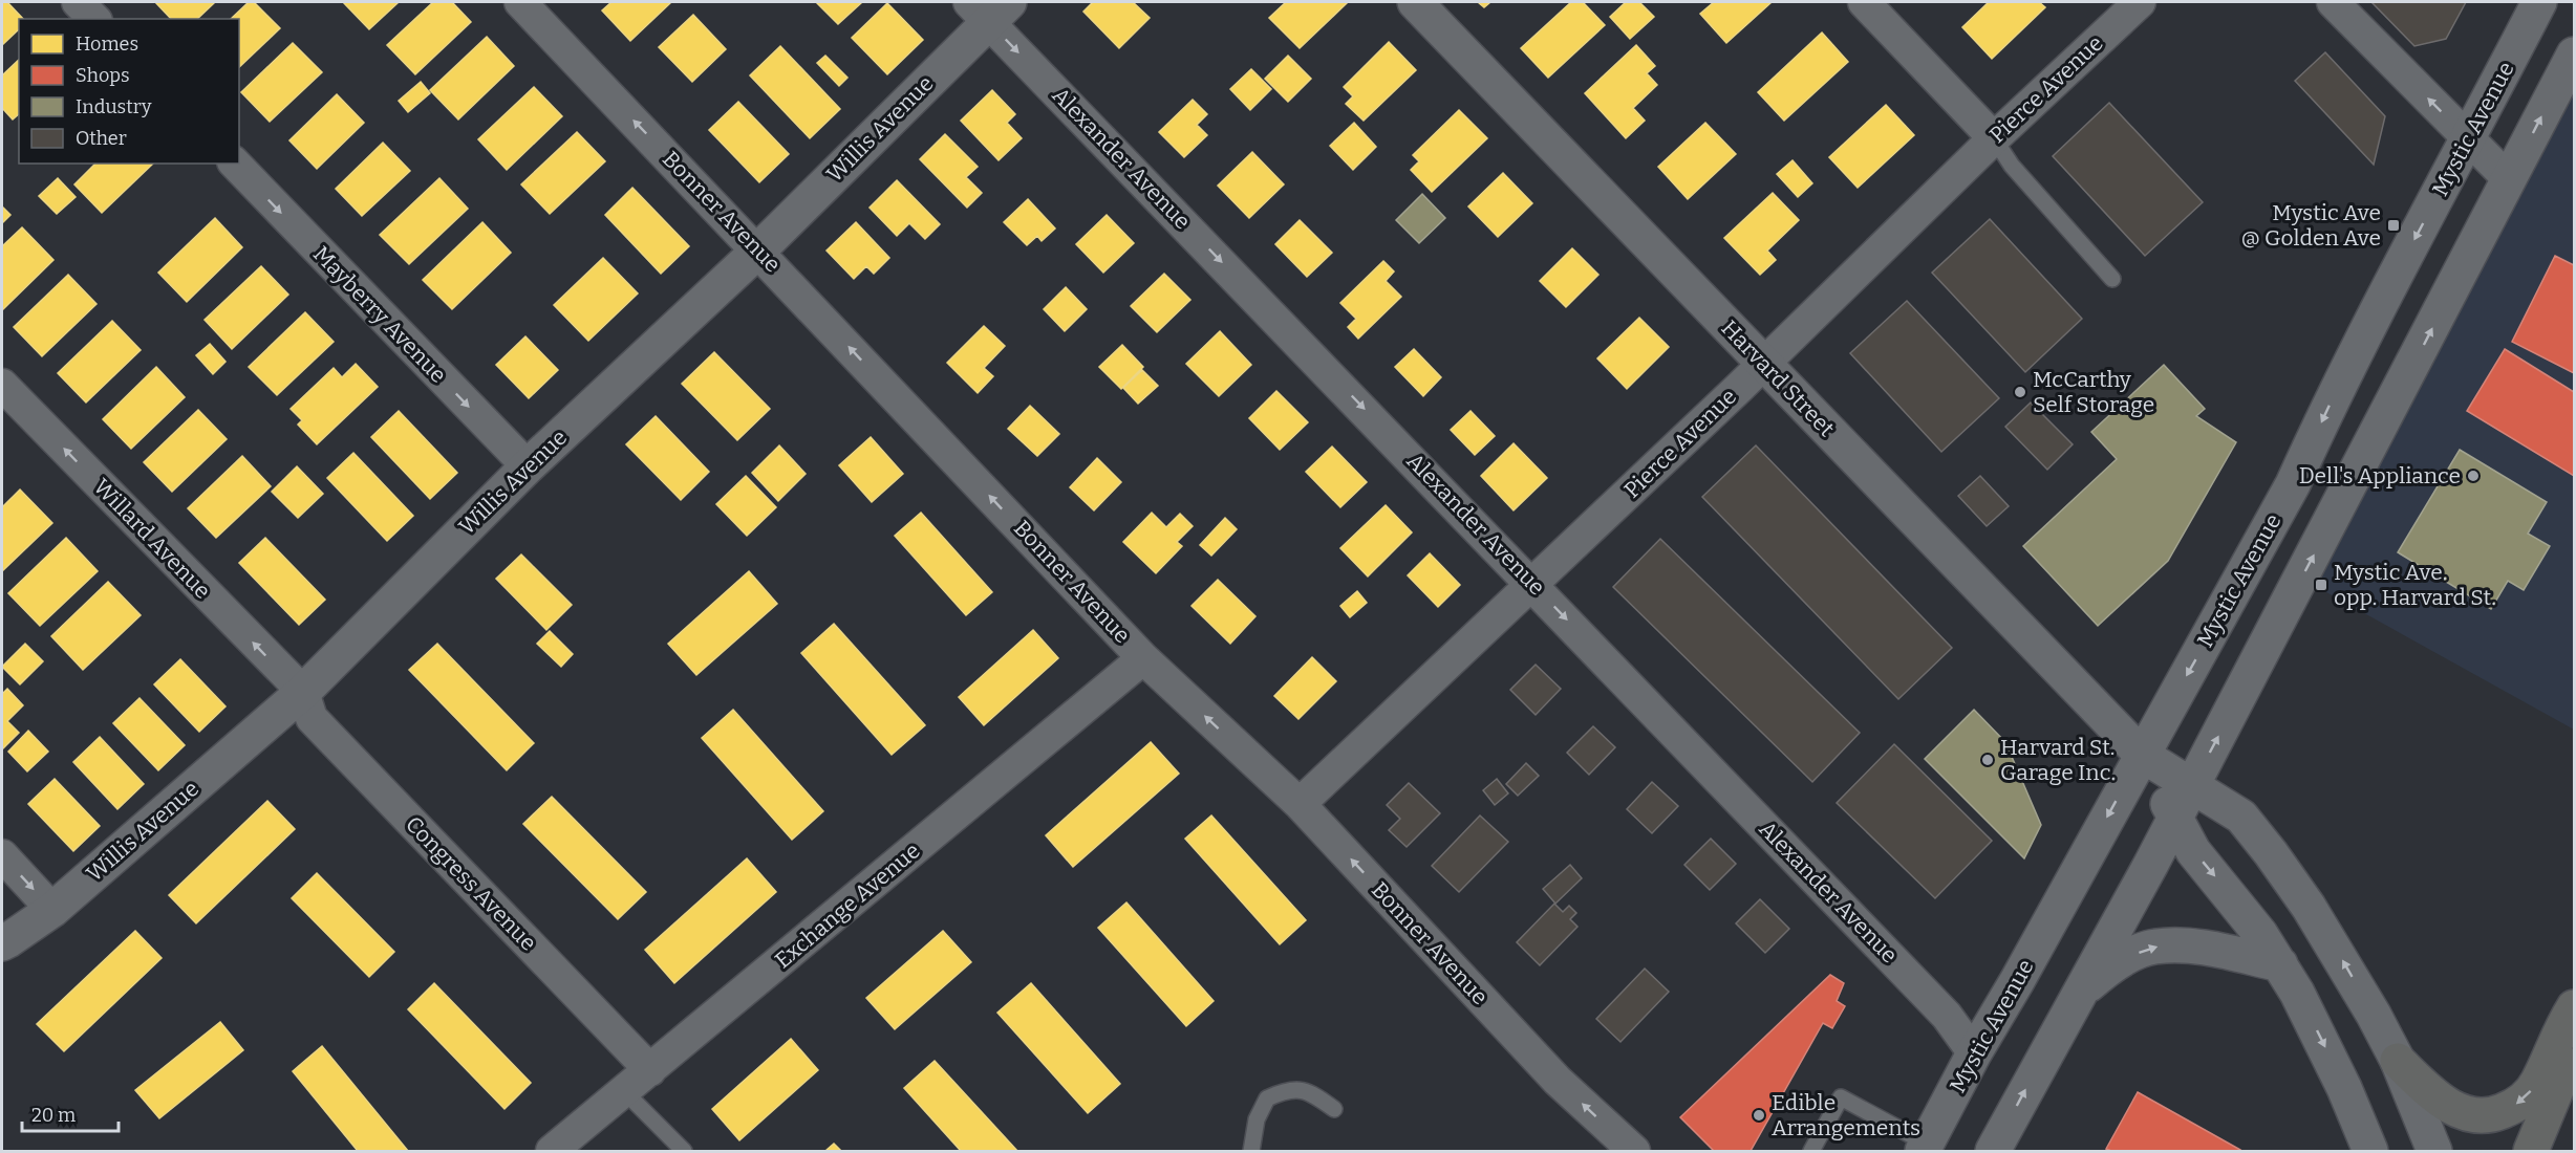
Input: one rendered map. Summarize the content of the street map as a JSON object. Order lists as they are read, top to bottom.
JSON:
{
  "streets": {
    "main road": ["Willis Avenue", "Mystic Avenue", "Harvard Street"],
    "street": [
      "Pierce Avenue",
      "Alexander Avenue",
      "Bonner Avenue",
      "Mayberry Avenue",
      "Willard Avenue",
      "Congress Avenue",
      "Exchange Avenue"
    ]
  },
  "crossings": [
    ["Pierce Avenue", "Alexander Avenue"],
    ["Pierce Avenue", "Bonner Avenue"],
    ["Pierce Avenue", "Harvard Street"],
    ["Willis Avenue", "Alexander Avenue"],
    ["Willis Avenue", "Bonner Avenue"],
    ["Willis Avenue", "Mayberry Avenue"],
    ["Willis Avenue", "Willard Avenue"],
    ["Willis Avenue", "Congress Avenue"],
    ["Mystic Avenue", "Alexander Avenue"],
    ["Mystic Avenue", "Harvard Street"],
    ["Bonner Avenue", "Exchange Avenue"],
    ["Willard Avenue", "Congress Avenue"],
    ["Congress Avenue", "Exchange Avenue"]
  ],
  "one_way": [
    "Alexander Avenue",
    "Bonner Avenue",
    "Mayberry Avenue",
    "Willard Avenue"
  ],
  "places": {
    "transit": ["Mystic Ave @ Golden Ave", "Mystic Ave. opp. Harvard St."],
    "other": [
      "McCarthy Self Storage",
      "Dell's Appliance",
      "Harvard St. Garage Inc.",
      "Edible Arrangements"
    ]
  },
  "legend": [
    "Homes",
    "Shops",
    "Industry",
    "Other"
  ],
  "scale_bar": "20 m"
}
